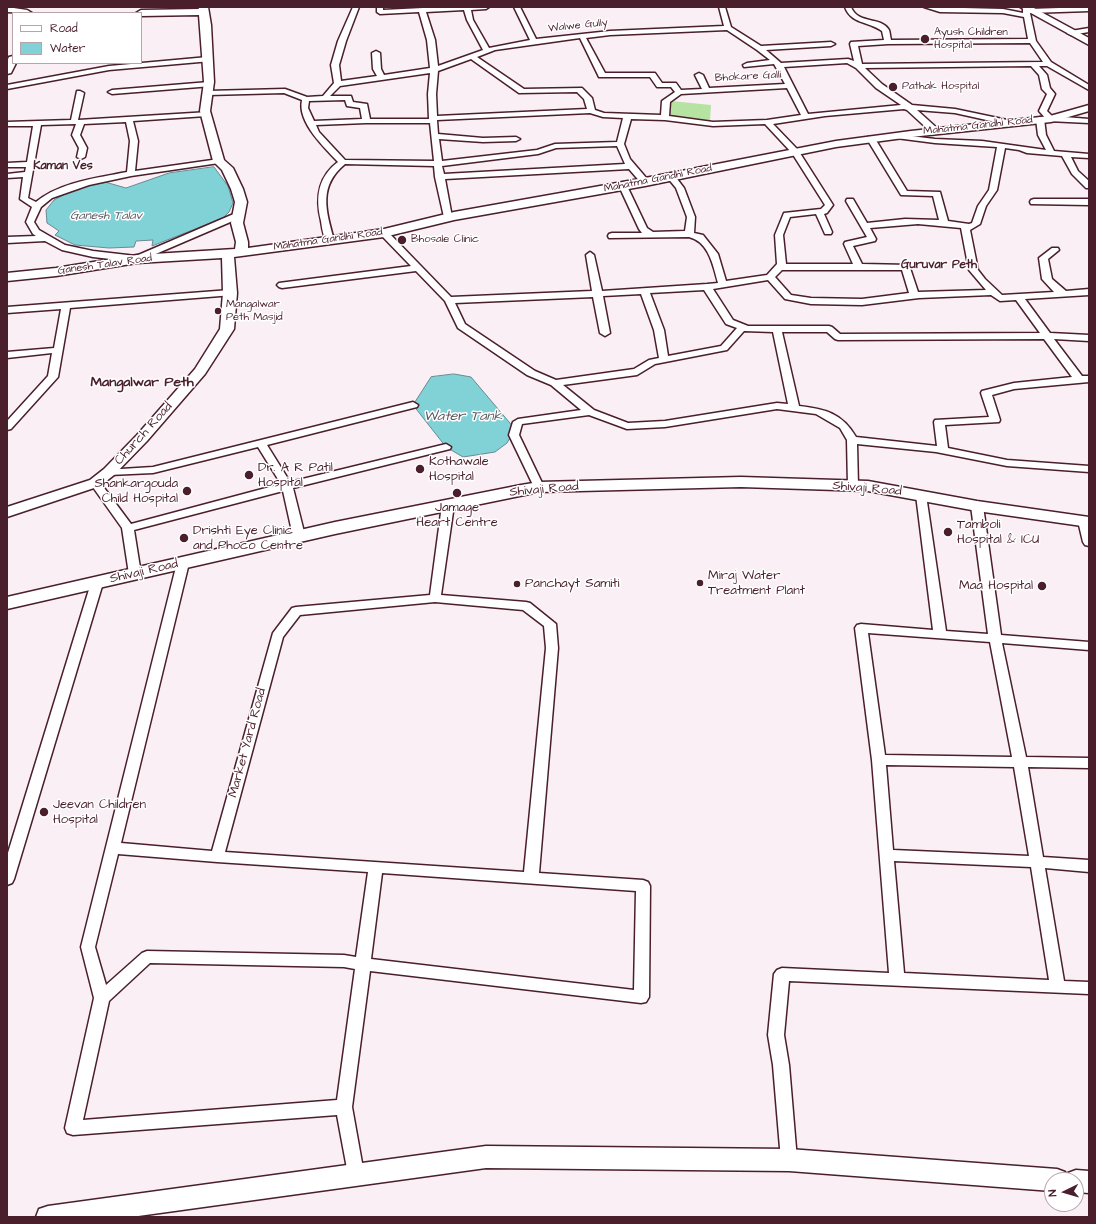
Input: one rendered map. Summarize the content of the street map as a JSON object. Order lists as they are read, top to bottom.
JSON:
{
  "streets": {
    "main road": [
      "Mahatma Gandhi Road",
      "Ganesh Talav Road",
      "Church Road",
      "Shivaji Road"
    ],
    "street": ["Walwe Gully", "Bhokare Galli", "Market Yard Road"]
  },
  "crossings": [
    ["Mahatma Gandhi Road", "Ganesh Talav Road"],
    ["Mahatma Gandhi Road", "Church Road"],
    ["Ganesh Talav Road", "Church Road"]
  ],
  "districts": ["Kaman Ves", "Guruvar Peth", "Mangalwar Peth"],
  "water": ["Ganesh Talav", "Water Tank"],
  "places": [
    "Ayush Children Hospital",
    "Pathak Hospital",
    "Bhosale Clinic",
    "Mangalwar Peth Masjid",
    "Kothawale Hospital",
    "Dr. A R Patil Hospital",
    "Shankargouda Child Hospital",
    "Jamage Heart Centre",
    "Tamboli Hospital & ICU",
    "Drishti Eye Clinic and Phoco Centre",
    "Miraj Water Treatment Plant",
    "Panchayt Samiti",
    "Maa Hospital",
    "Jeevan Children Hospital"
  ],
  "legend": ["Road", "Water"],
  "north": "left"
}
